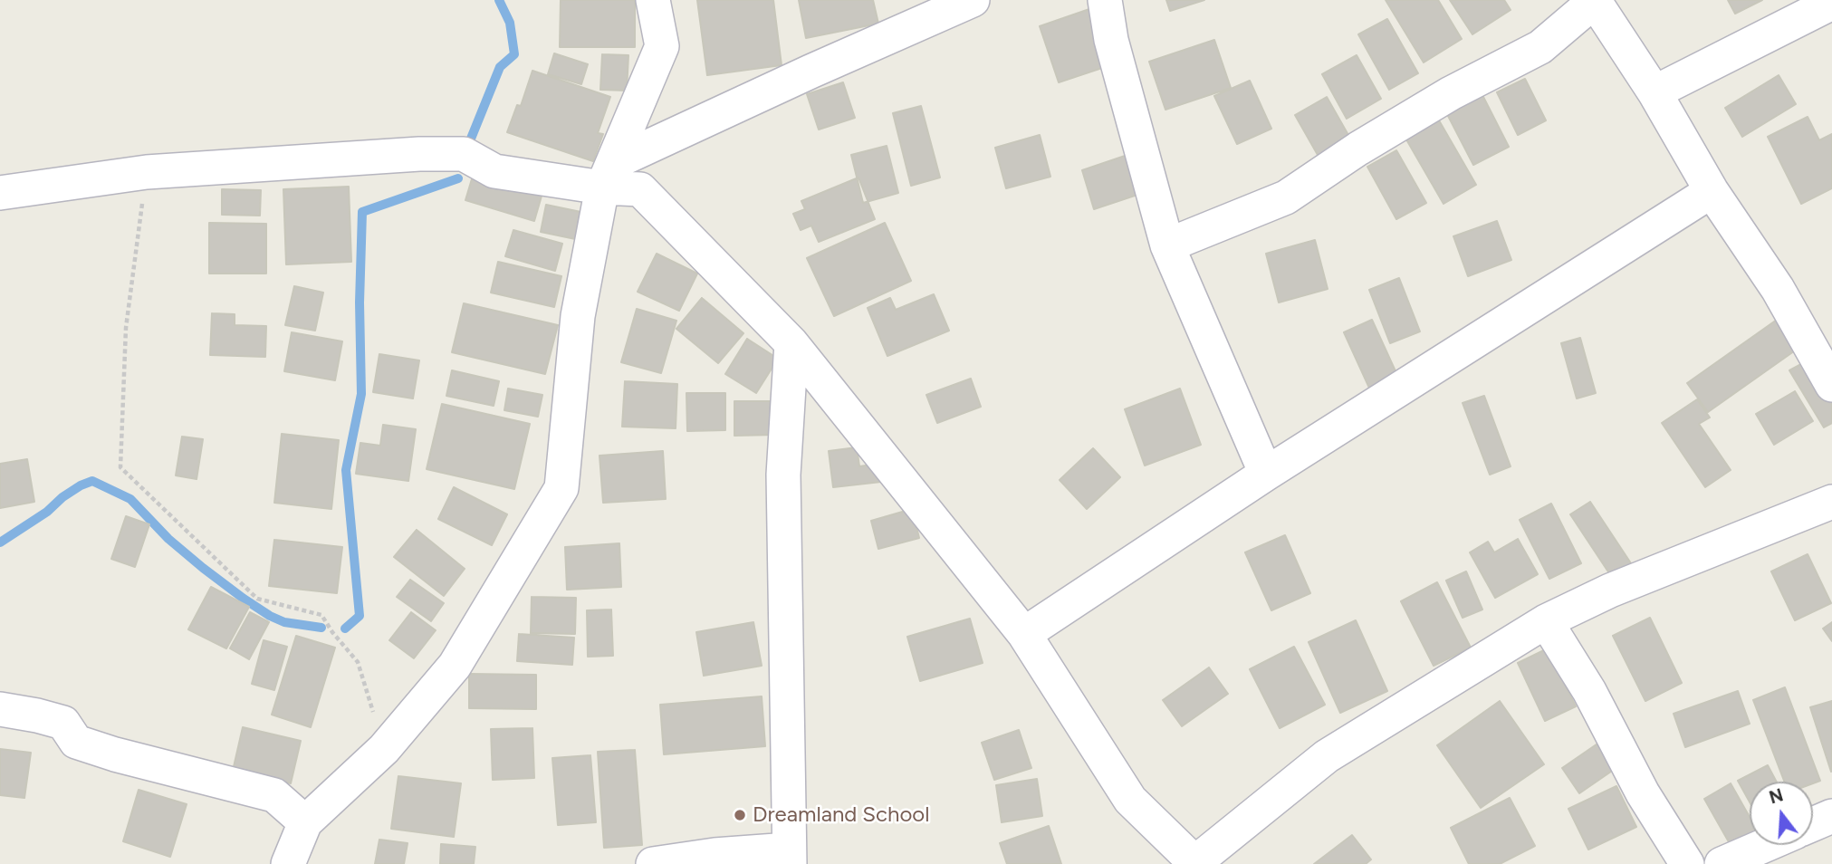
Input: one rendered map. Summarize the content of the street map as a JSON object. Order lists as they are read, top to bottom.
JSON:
{
  "places": ["Dreamland School"],
  "north": "top"
}
